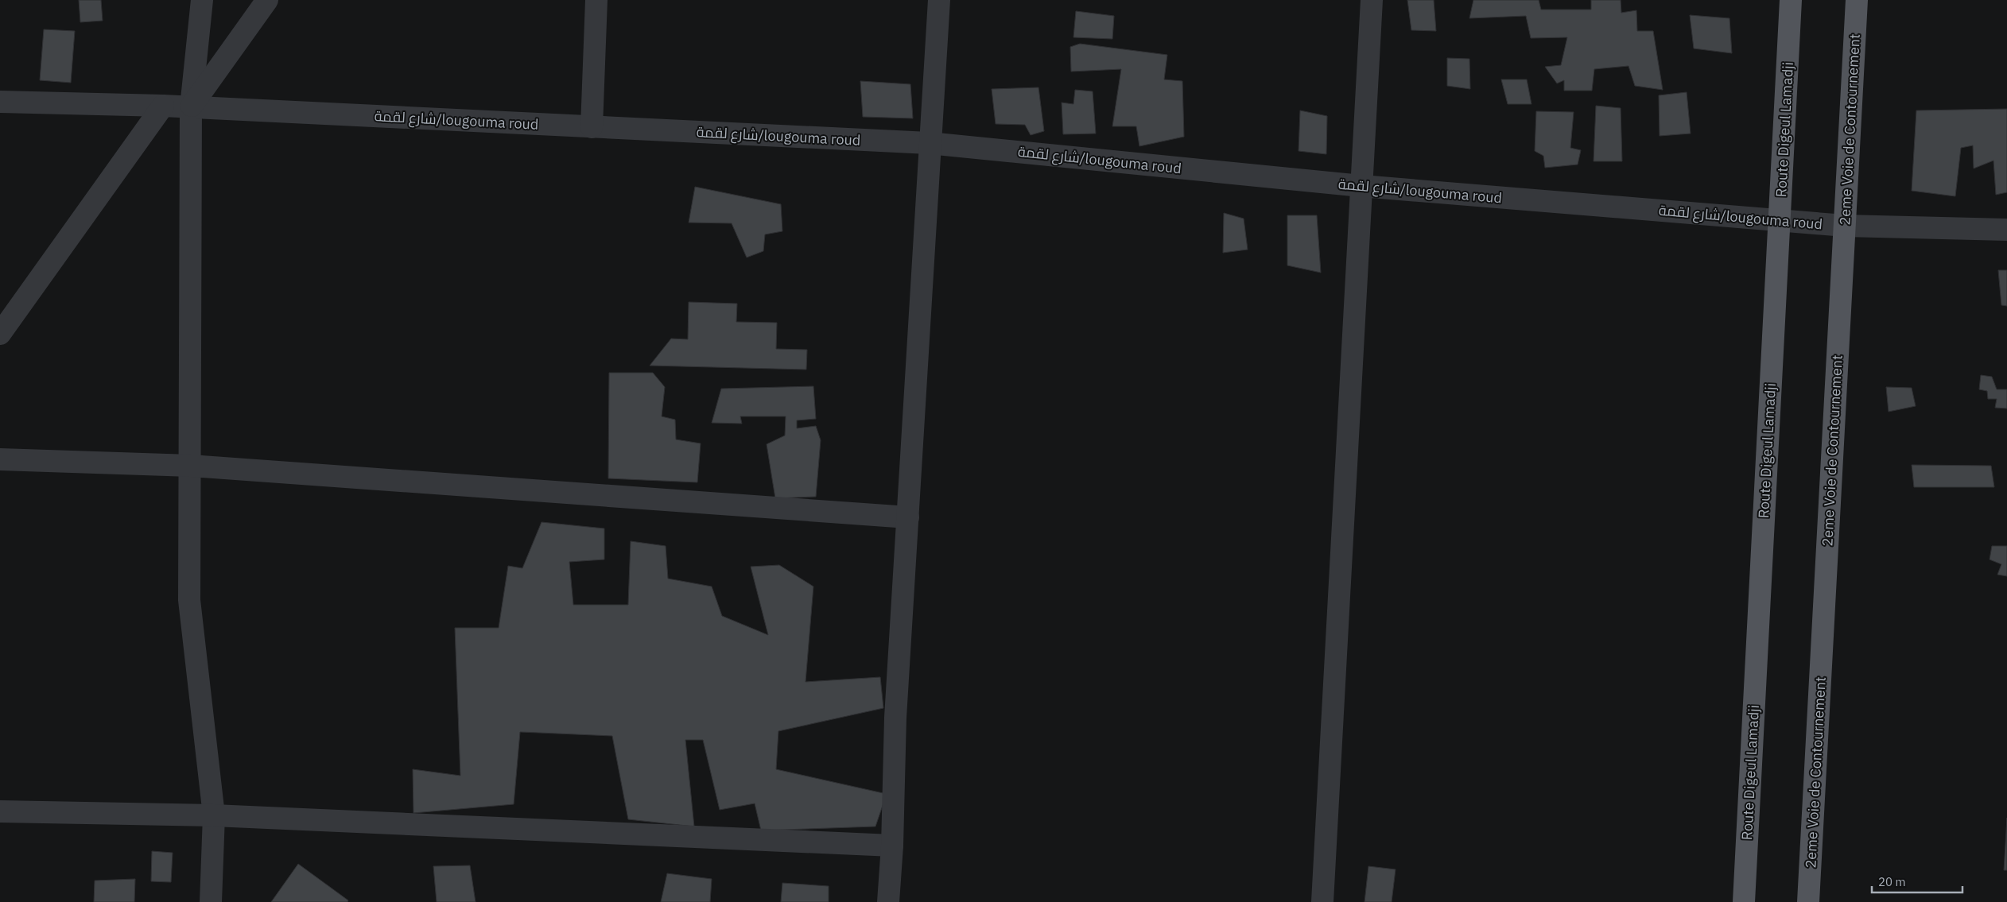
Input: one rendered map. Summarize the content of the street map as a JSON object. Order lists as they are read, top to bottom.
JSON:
{
  "streets": {
    "main road": ["Route Digeul Lamadji", "2eme Voie de Contournement"],
    "street": ["شارع لقمة/lougouma roud"]
  },
  "crossings": [
    ["شارع لقمة/lougouma roud", "Route Digeul Lamadji"],
    ["شارع لقمة/lougouma roud", "2eme Voie de Contournement"]
  ],
  "scale_bar": "20 m"
}
